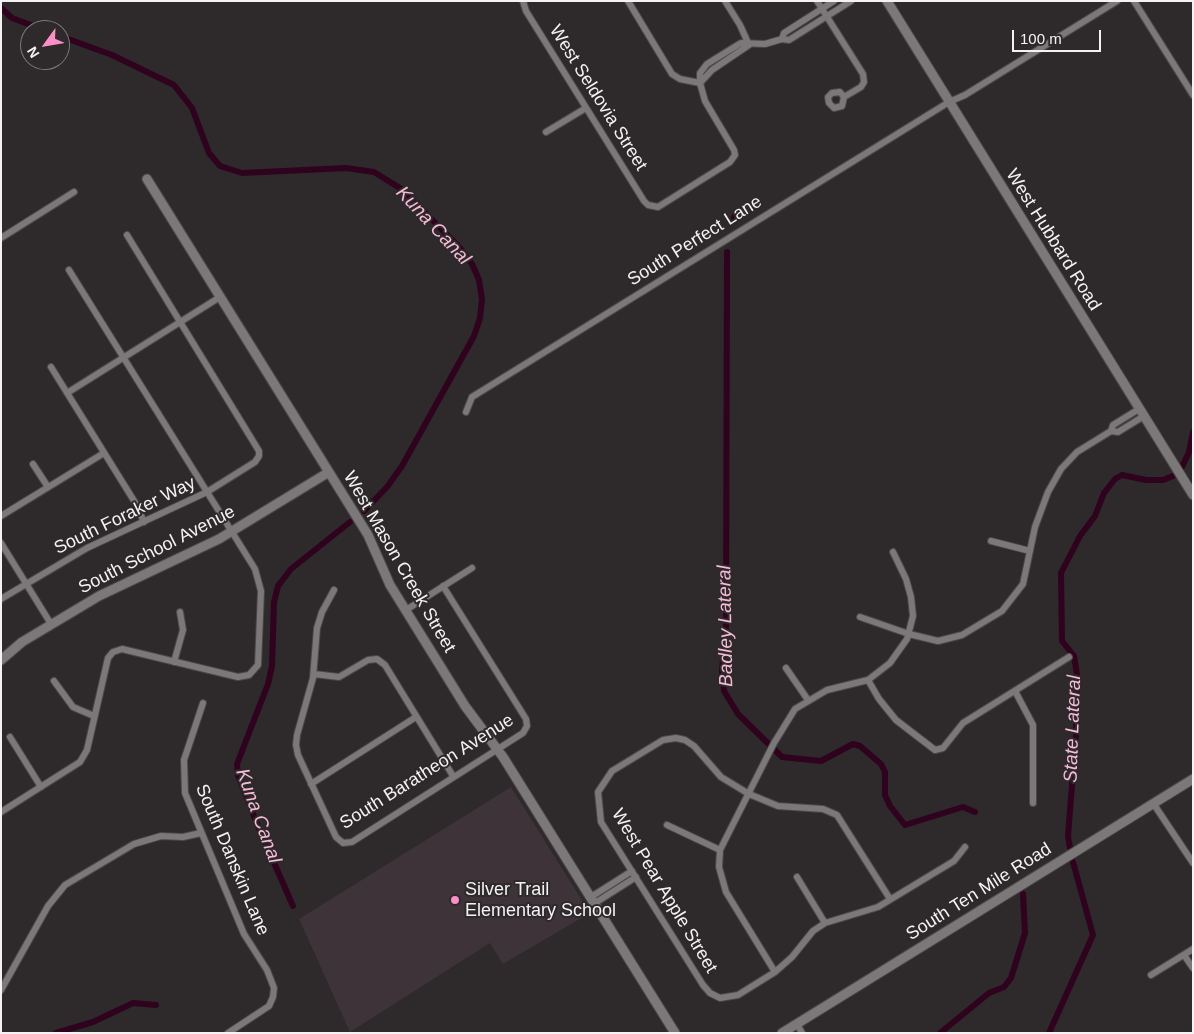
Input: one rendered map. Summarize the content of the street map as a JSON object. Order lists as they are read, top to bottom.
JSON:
{
  "streets": {
    "street": [
      "West Seldovia Street",
      "West Hubbard Road",
      "South Perfect Lane",
      "South Foraker Way",
      "South School Avenue",
      "West Mason Creek Street",
      "South Baratheon Avenue",
      "South Danskin Lane",
      "West Pear Apple Street",
      "South Ten Mile Road"
    ]
  },
  "crossings": [
    ["West Hubbard Road", "South Perfect Lane"],
    ["South School Avenue", "West Mason Creek Street"],
    ["West Mason Creek Street", "South Baratheon Avenue"]
  ],
  "water": ["Kuna Canal", "Badley Lateral", "State Lateral"],
  "places": ["Silver Trail Elementary School"],
  "scale_bar": "100 m",
  "north": "bottom left"
}
